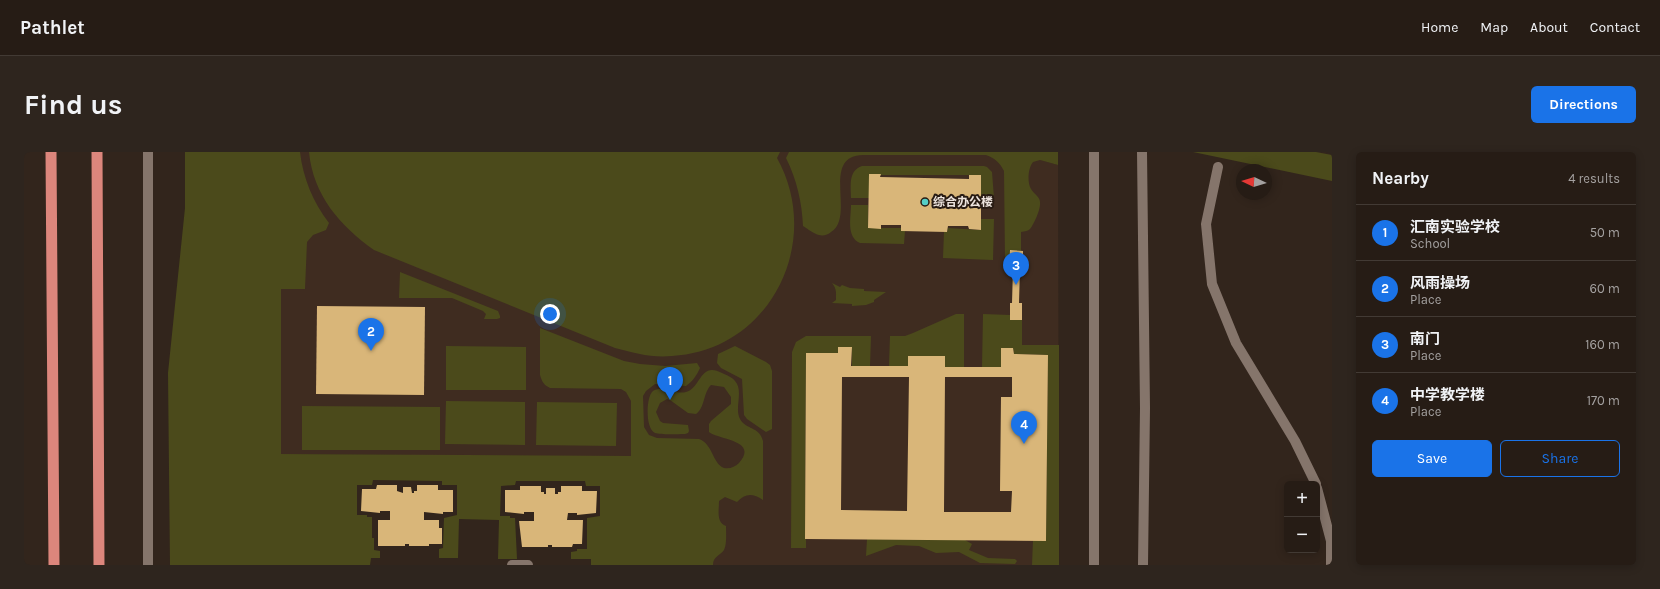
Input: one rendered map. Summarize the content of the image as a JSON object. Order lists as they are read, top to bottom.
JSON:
{
  "places": ["综合办公楼"],
  "north": "left",
  "page": {
    "header": "Pathlet",
    "nav": [
      "Home",
      "Map",
      "About",
      "Contact"
    ],
    "buttons": [
      "Directions",
      ["Save", "Share"]
    ],
    "title": "Find us",
    "heading": ["Nearby", "4 results"],
    "list": [
      {
        "mark": "1",
        "name": "汇南实验学校",
        "note": "School",
        "value": "50 m"
      },
      {
        "mark": "2",
        "name": "风雨操场",
        "note": "Place",
        "value": "60 m"
      },
      {
        "mark": "3",
        "name": "南门",
        "note": "Place",
        "value": "160 m"
      },
      {
        "mark": "4",
        "name": "中学教学楼",
        "note": "Place",
        "value": "170 m"
      }
    ],
    "pins": [
      "3",
      "2",
      "1",
      "4"
    ],
    "map_buttons": ["+", "−"]
  }
}
